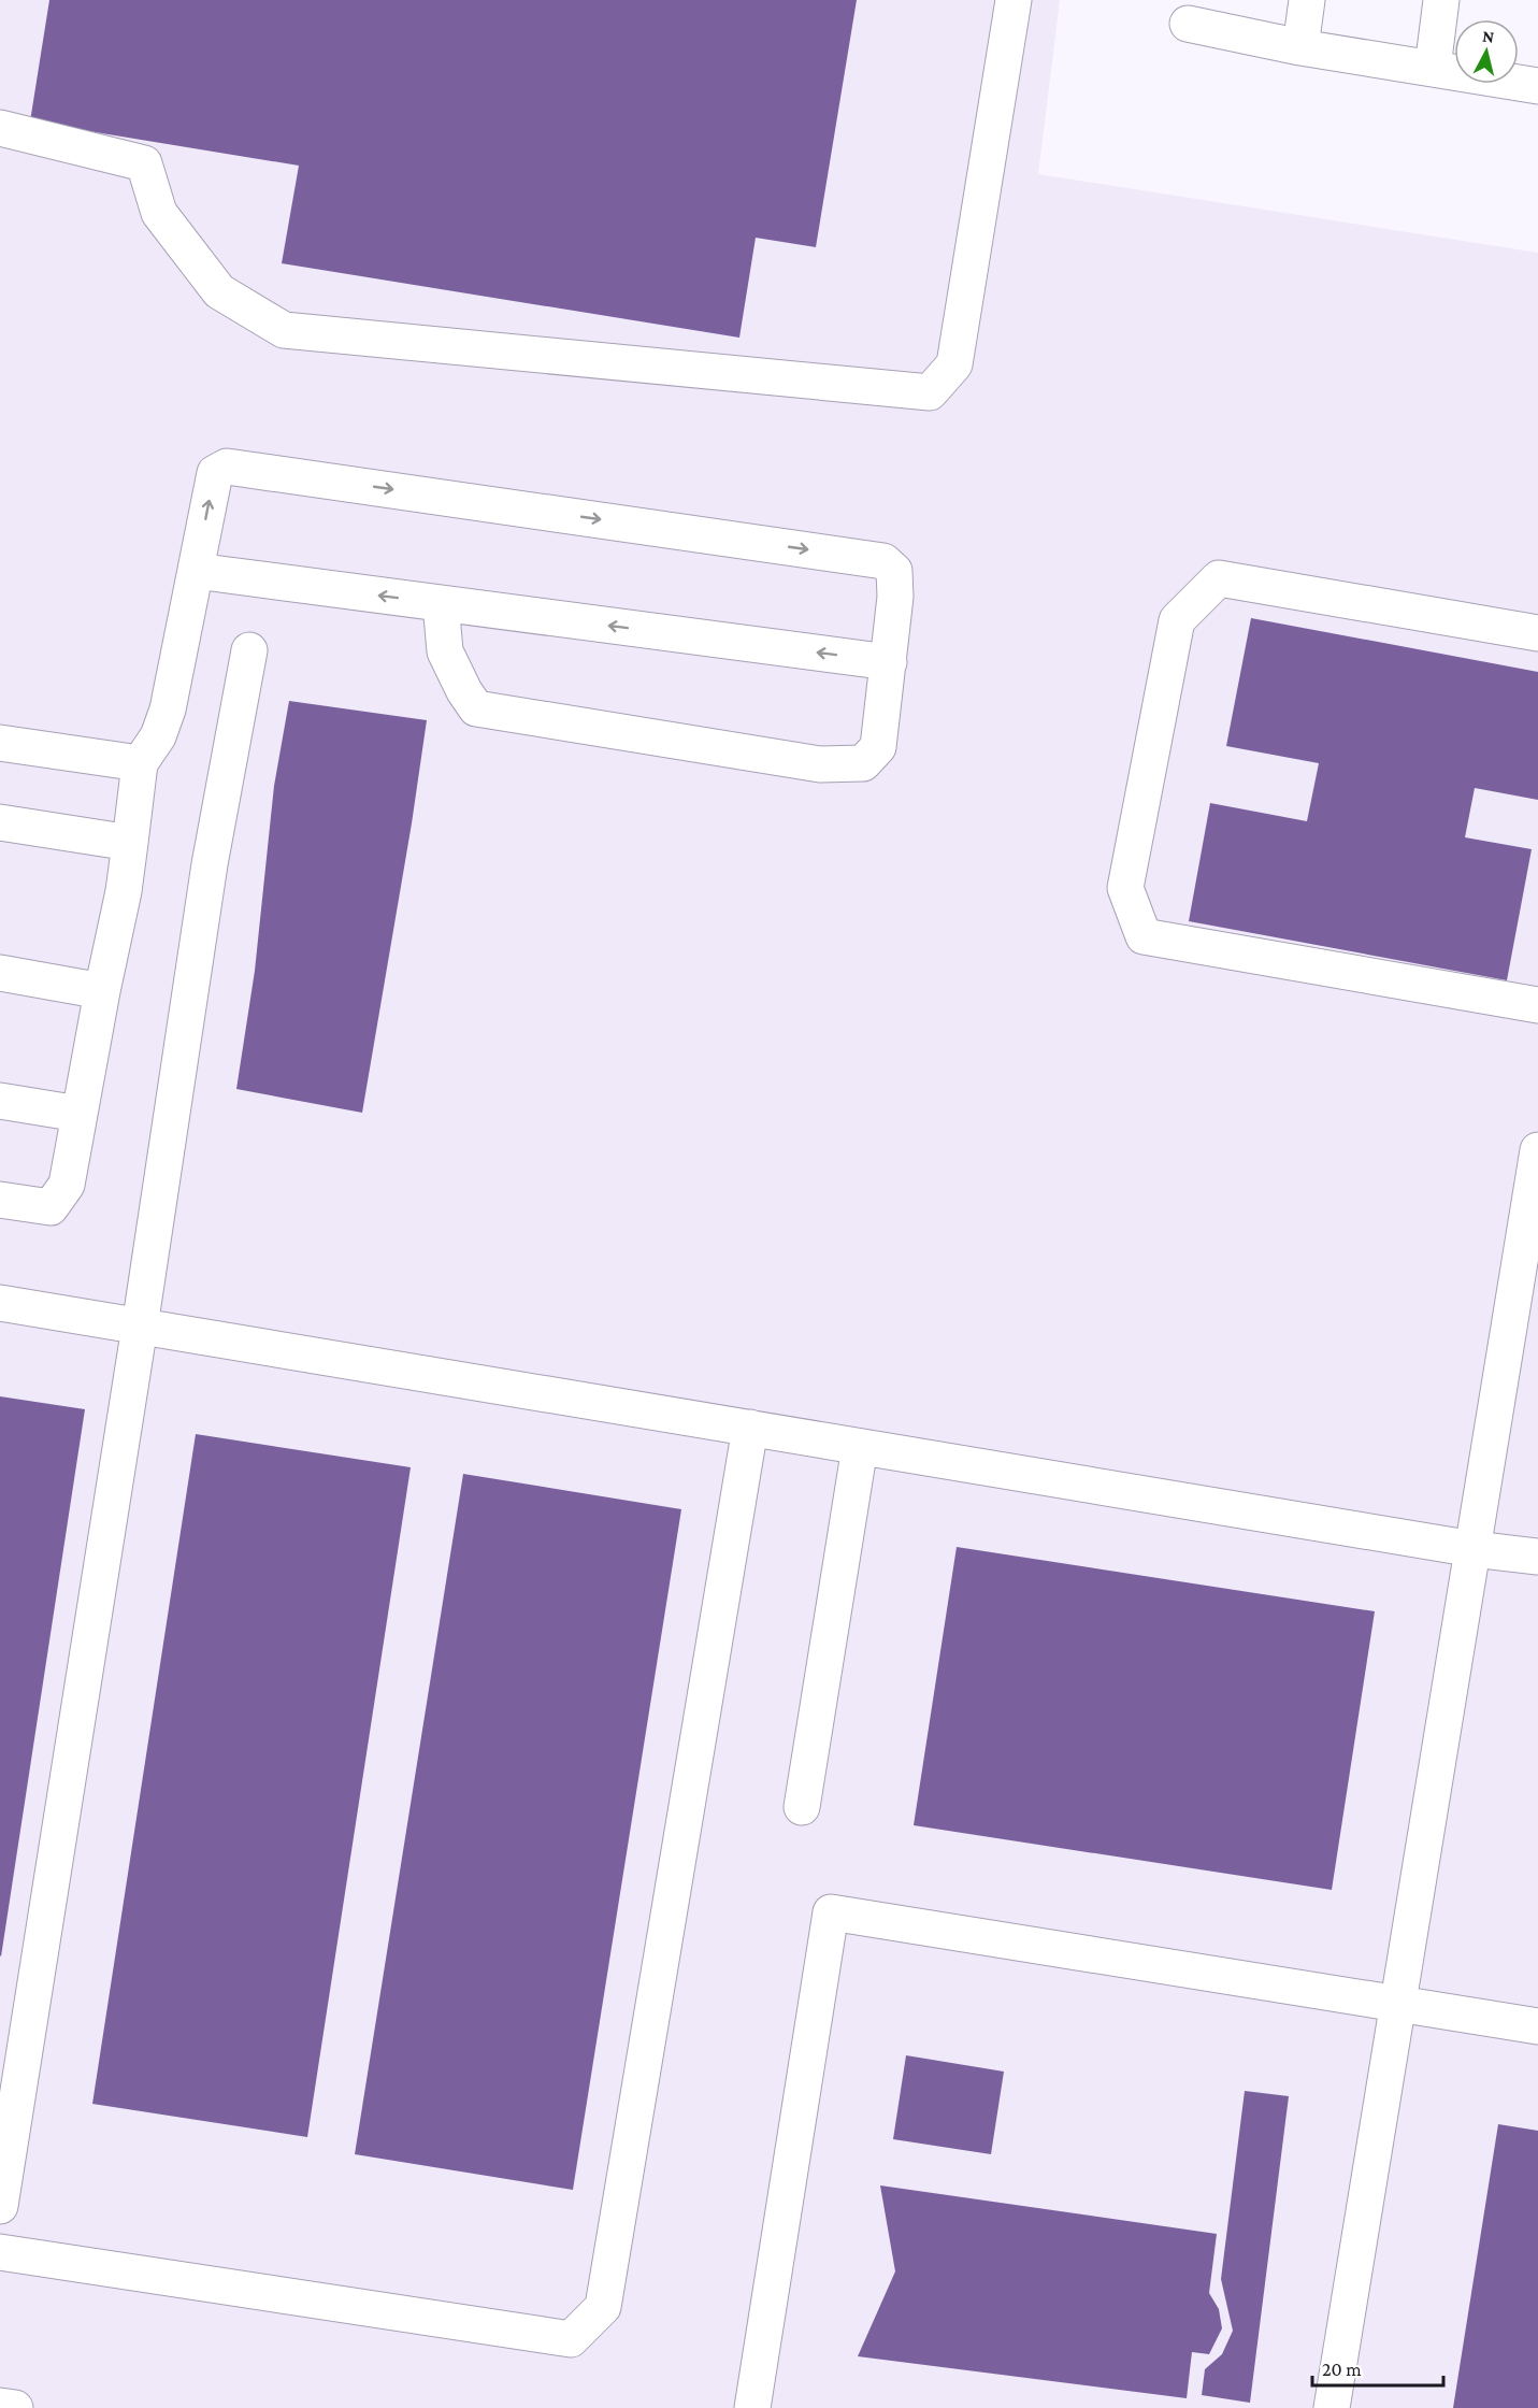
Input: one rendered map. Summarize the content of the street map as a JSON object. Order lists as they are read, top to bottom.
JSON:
{
  "scale_bar": "20 m",
  "north": "top"
}
